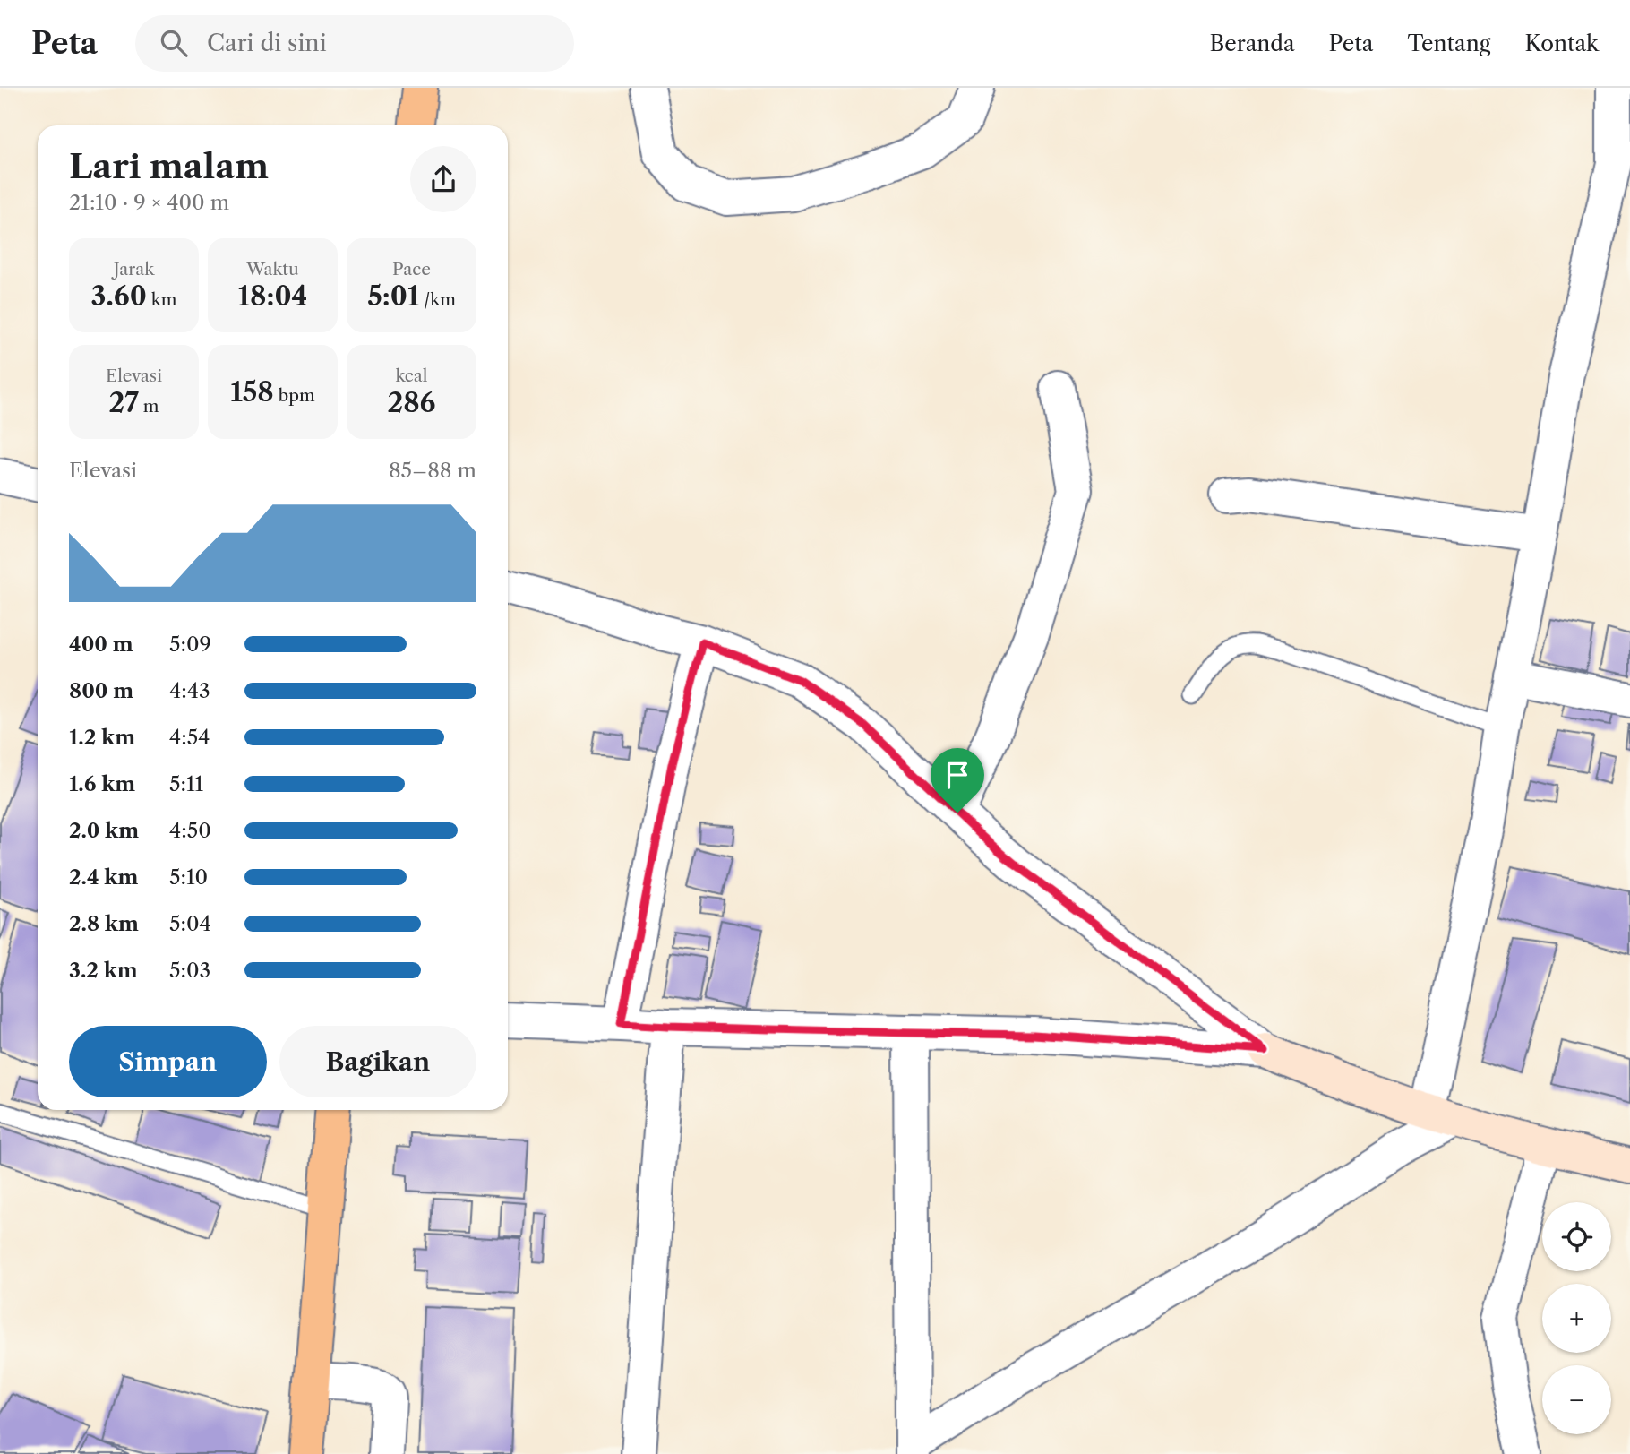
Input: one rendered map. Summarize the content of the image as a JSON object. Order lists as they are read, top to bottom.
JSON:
{
  "page": {
    "header": "Peta",
    "search": "Cari di sini",
    "nav": [
      "Beranda",
      "Peta",
      "Tentang",
      "Kontak"
    ],
    "heading": ["Lari malam", "21:10 · 9 × 400 m"],
    "stats": [
      ["Jarak", "3.60 km"],
      ["Waktu", "18:04"],
      ["Pace", "5:01 /km"],
      ["Elevasi", "27 m"],
      ["158 bpm"],
      ["kcal", "286"]
    ],
    "chart": ["Elevasi", "85–88 m"],
    "list": [
      {
        "name": "400 m",
        "note": "5:09"
      },
      {
        "name": "800 m",
        "note": "4:43"
      },
      {
        "name": "1.2 km",
        "note": "4:54"
      },
      {
        "name": "1.6 km",
        "note": "5:11"
      },
      {
        "name": "2.0 km",
        "note": "4:50"
      },
      {
        "name": "2.4 km",
        "note": "5:10"
      },
      {
        "name": "2.8 km",
        "note": "5:04"
      },
      {
        "name": "3.2 km",
        "note": "5:03"
      }
    ],
    "buttons": ["Simpan", "Bagikan"],
    "map_buttons": ["+", "−"]
  }
}
